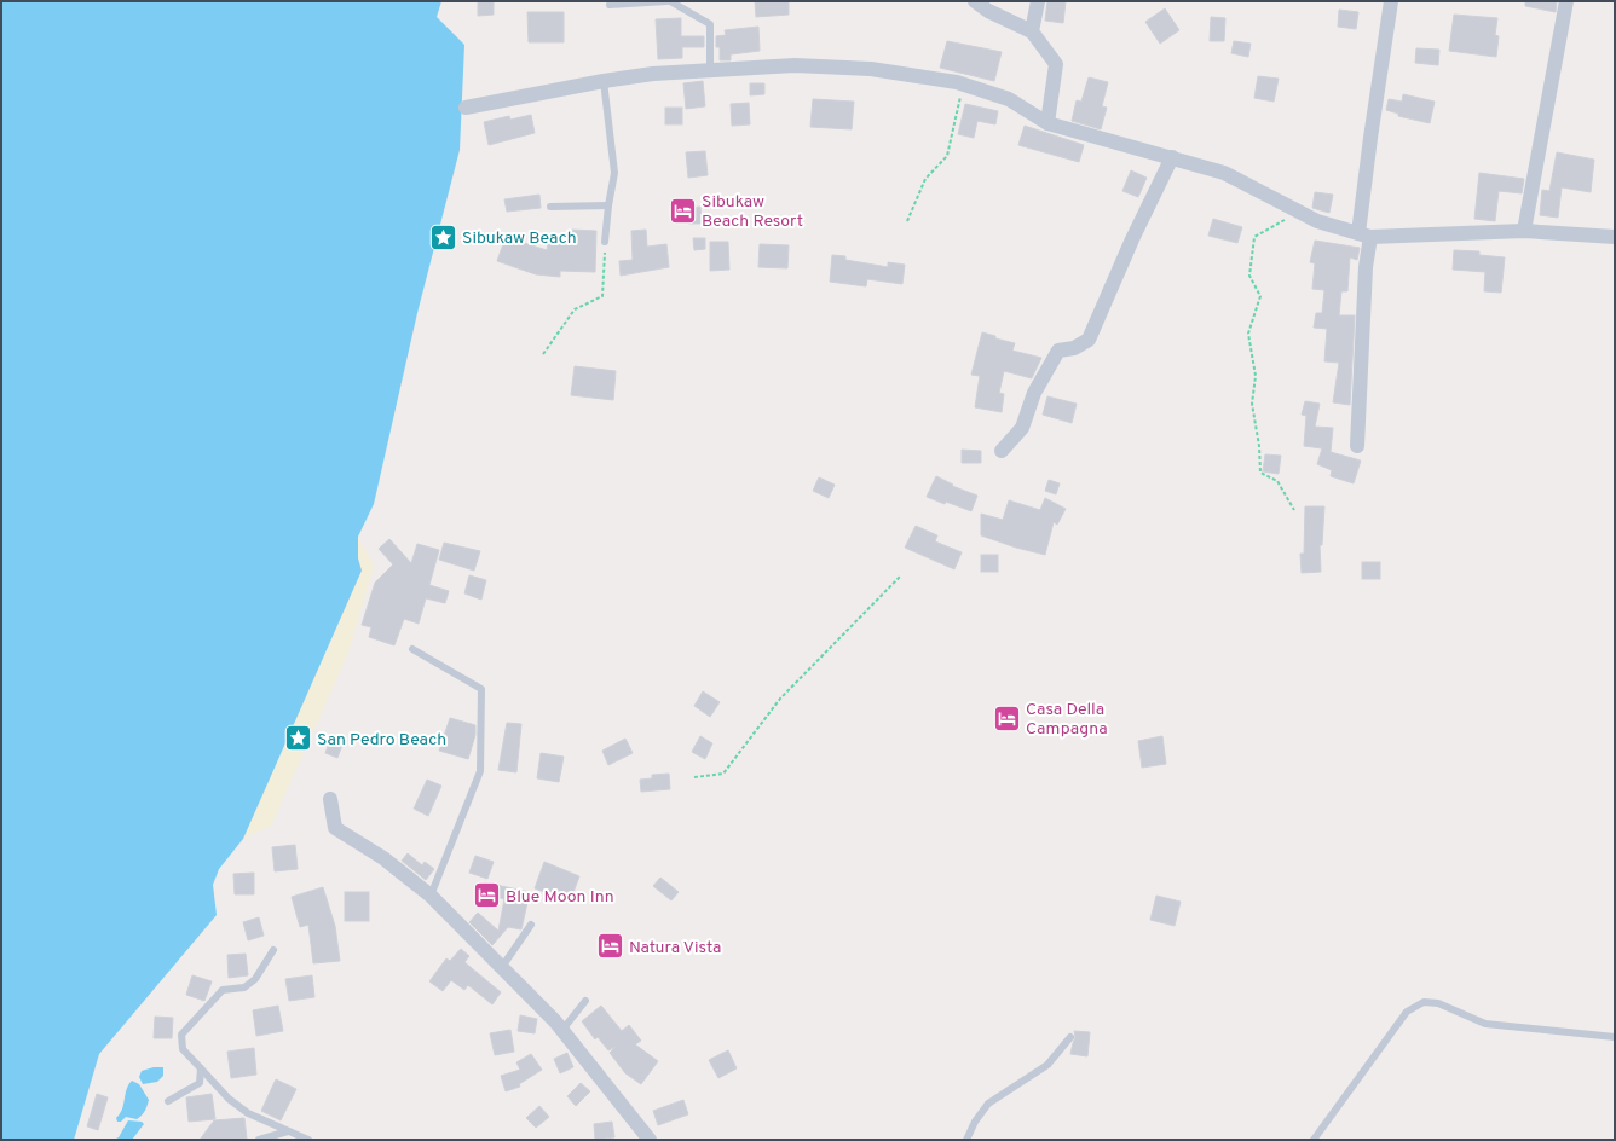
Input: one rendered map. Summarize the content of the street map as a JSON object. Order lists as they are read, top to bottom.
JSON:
{
  "places": {
    "hotel": [
      "Sibukaw Beach Resort",
      "Casa Della Campagna",
      "Blue Moon Inn",
      "Natura Vista"
    ],
    "place": ["Sibukaw Beach", "San Pedro Beach"]
  }
}
